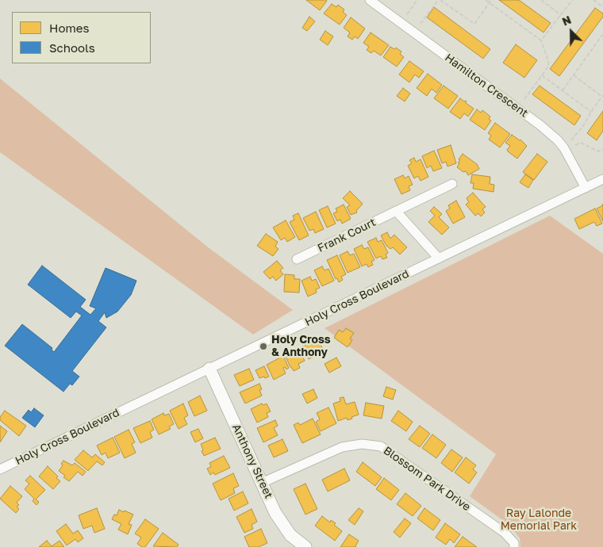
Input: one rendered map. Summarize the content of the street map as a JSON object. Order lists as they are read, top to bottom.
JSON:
{
  "streets": {
    "street": [
      "Hamilton Crescent",
      "Frank Court",
      "Holy Cross Boulevard",
      "Anthony Street",
      "Blossom Park Drive"
    ]
  },
  "crossings": [
    ["Hamilton Crescent", "Holy Cross Boulevard"],
    ["Holy Cross Boulevard", "Anthony Street"],
    ["Anthony Street", "Blossom Park Drive"]
  ],
  "parks": ["Ray Lalonde Memorial Park"],
  "places": ["Holy Cross & Anthony"],
  "legend": ["Homes", "Schools"],
  "north": "top left"
}
